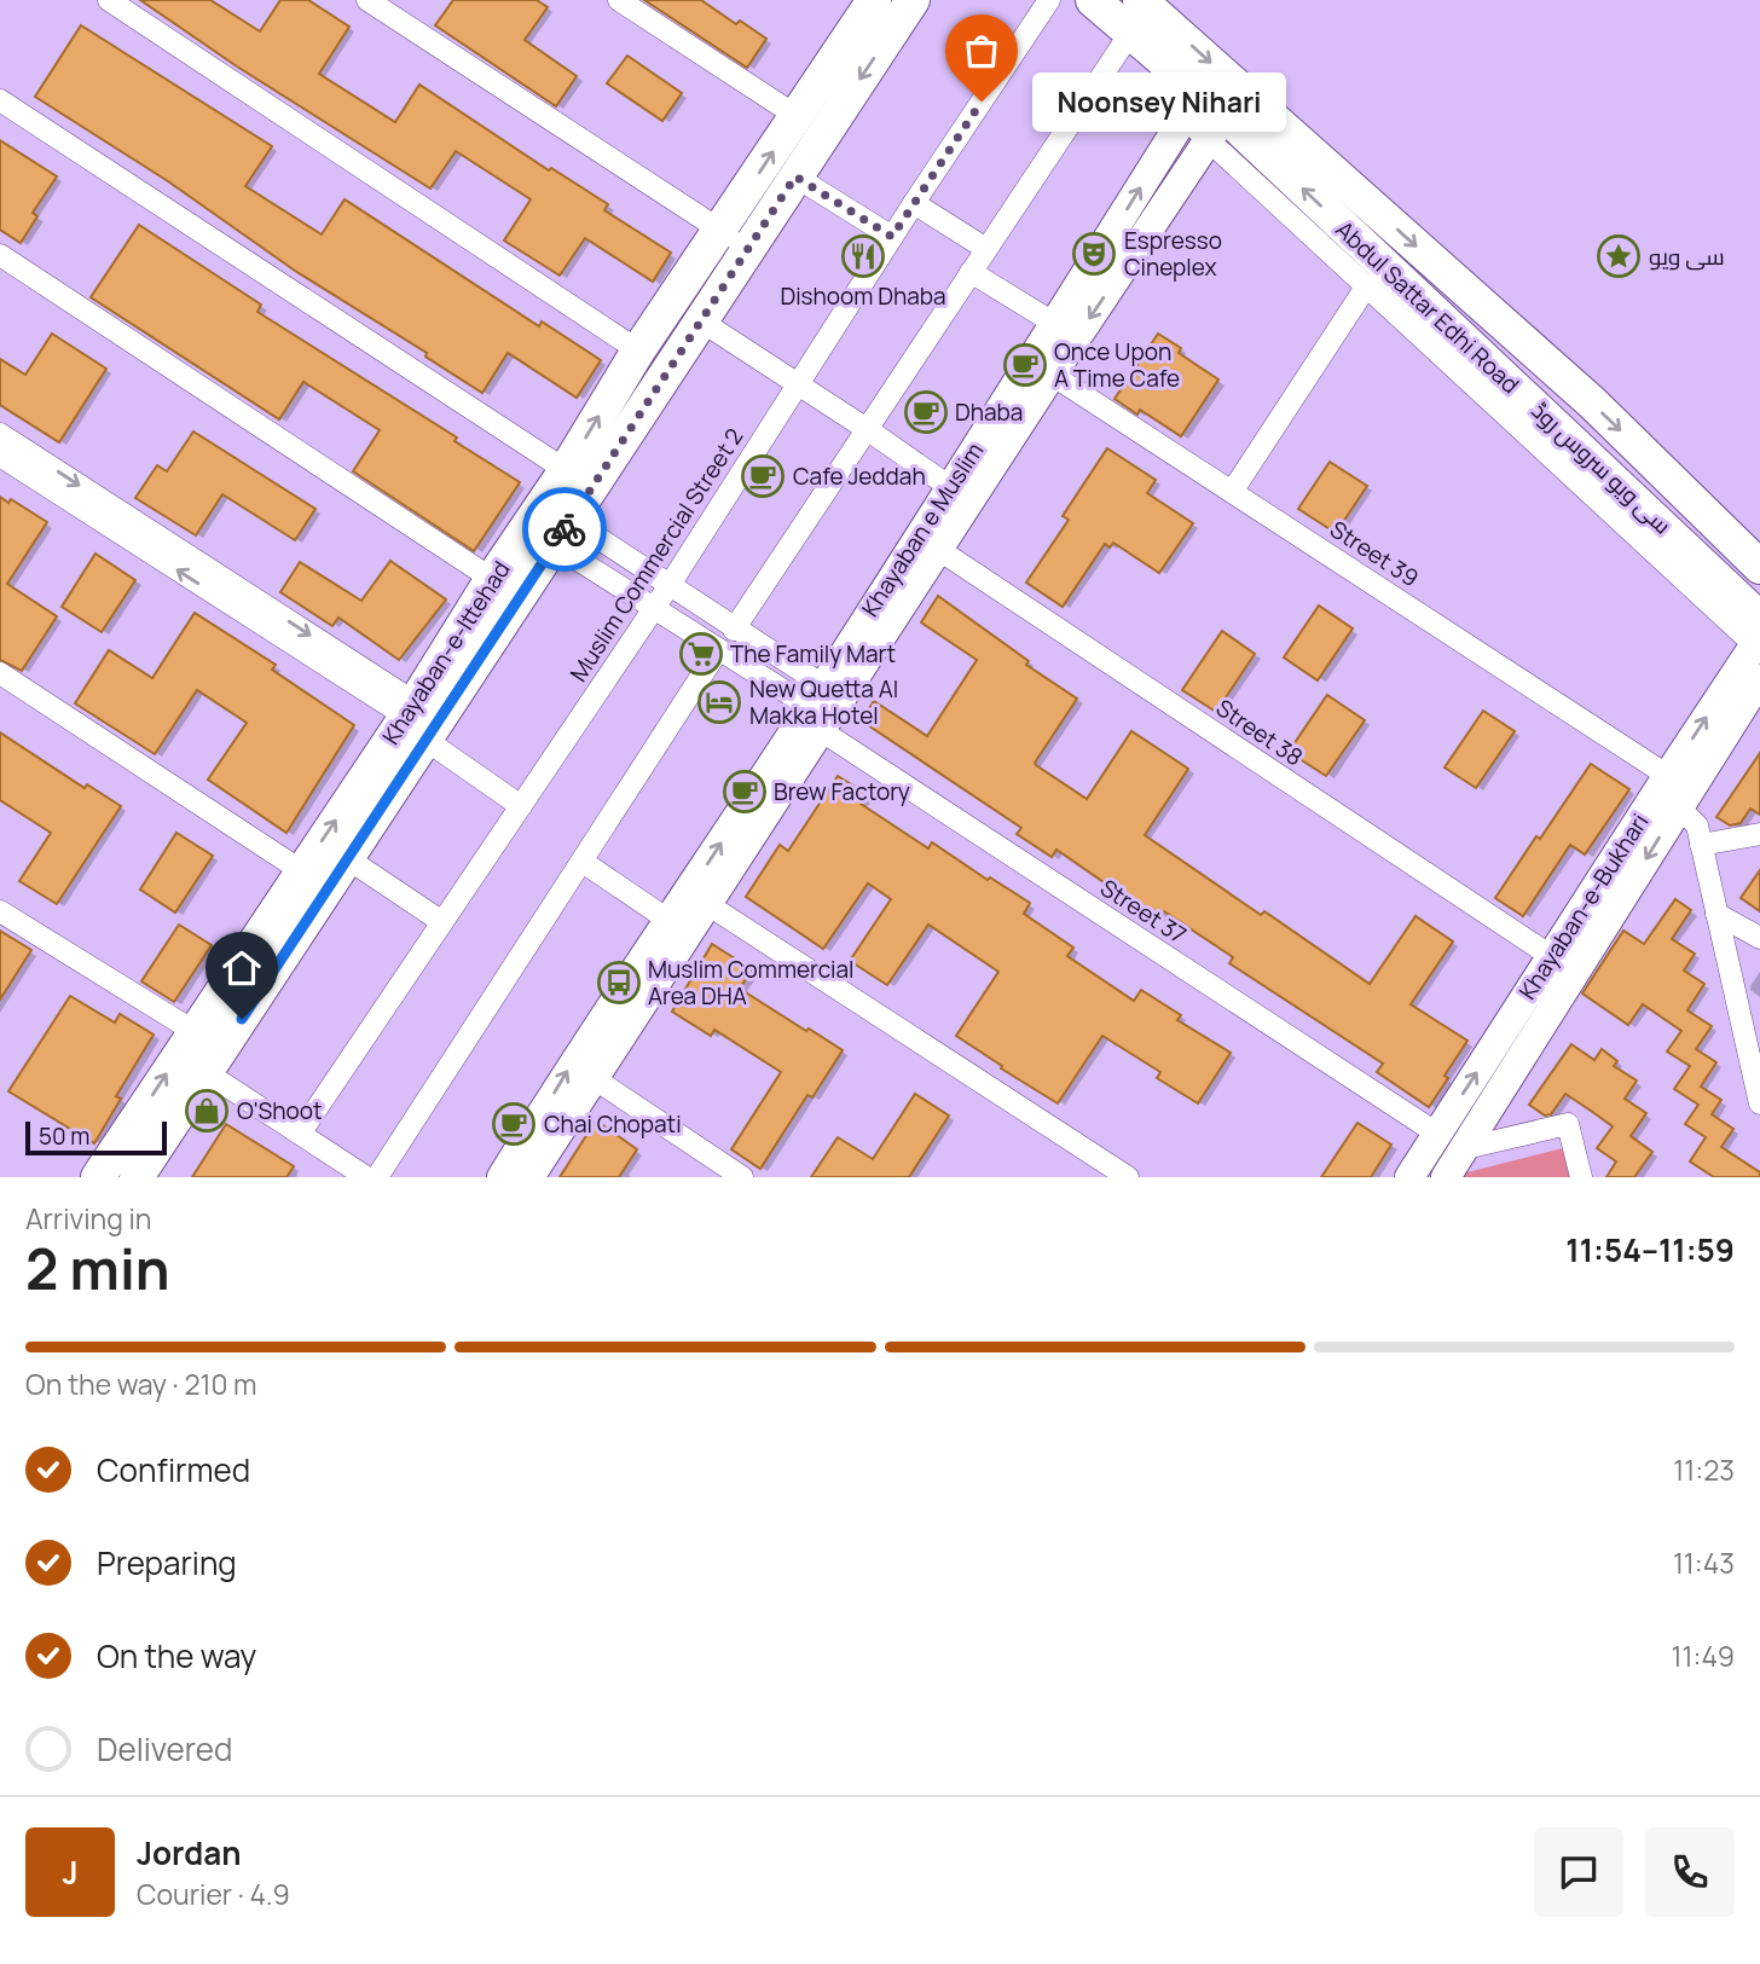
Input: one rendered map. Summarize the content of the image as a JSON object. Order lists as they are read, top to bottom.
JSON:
{
  "streets": {
    "main road": ["Abdul Sattar Edhi Road", "Khayaban-e-Ittehad"],
    "street": [
      "سی ویو سروس روڈ",
      "Khayaban e Muslim",
      "Street 39",
      "Muslim Commercial Street 2",
      "Street 38",
      "Khayaban-e-Bukhari",
      "Street 37"
    ]
  },
  "crossings": [
    ["Abdul Sattar Edhi Road", "سی ویو سروس روڈ"],
    ["Abdul Sattar Edhi Road", "Khayaban e Muslim"],
    ["Abdul Sattar Edhi Road", "Khayaban-e-Bukhari"],
    ["سی ویو سروس روڈ", "Khayaban e Muslim"],
    ["سی ویو سروس روڈ", "Khayaban-e-Bukhari"],
    ["Khayaban e Muslim", "Street 39"],
    ["Khayaban e Muslim", "Street 38"],
    ["Khayaban e Muslim", "Street 37"],
    ["Street 39", "Khayaban-e-Bukhari"],
    ["Muslim Commercial Street 2", "Street 37"],
    ["Khayaban-e-Ittehad", "Street 37"],
    ["Street 38", "Khayaban-e-Bukhari"],
    ["Khayaban-e-Bukhari", "Street 37"]
  ],
  "places": {
    "other": ["Noonsey Nihari"],
    "theatre": ["Espresso Cineplex"],
    "restaurant": ["Dishoom Dhaba"],
    "place": ["سی ویو"],
    "cafe": [
      "Once Upon A Time Cafe",
      "Dhaba",
      "Cafe Jeddah",
      "Brew Factory",
      "Chai Chopati"
    ],
    "supermarket": ["The Family Mart"],
    "hotel": ["New Quetta Al Makka Hotel"],
    "bus stop": ["Muslim Commercial Area DHA"],
    "shop": ["O'Shoot"]
  },
  "scale_bar": "50 m",
  "page": {
    "bubble": "Noonsey Nihari",
    "scale": "50 m",
    "heading": ["2 min", "Arriving in", "11:54–11:59"],
    "panel": ["Jordan", "Courier · 4.9"],
    "bar": "On the way · 210 m",
    "list": [
      ["Confirmed", "11:23"],
      ["Preparing", "11:43"],
      ["On the way", "11:49"],
      "Delivered"
    ],
    "round": "J"
  }
}
